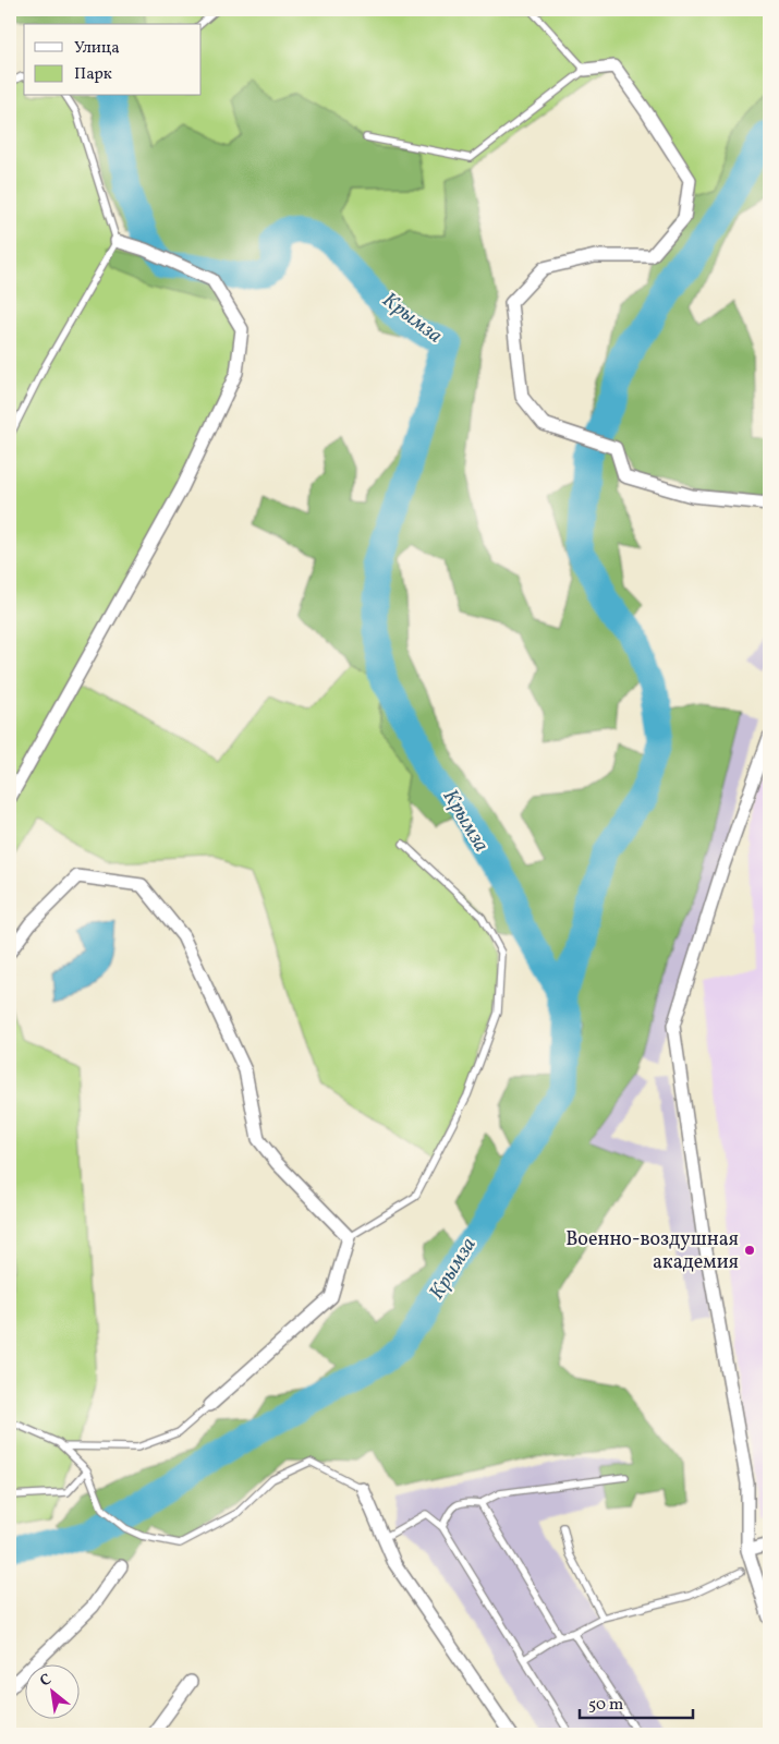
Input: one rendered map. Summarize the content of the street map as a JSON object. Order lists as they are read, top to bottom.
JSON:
{
  "water": ["Крымза"],
  "places": ["Военно-воздушная академия"],
  "legend": ["Улица", "Парк"],
  "scale_bar": "50 m",
  "north": "top left"
}
